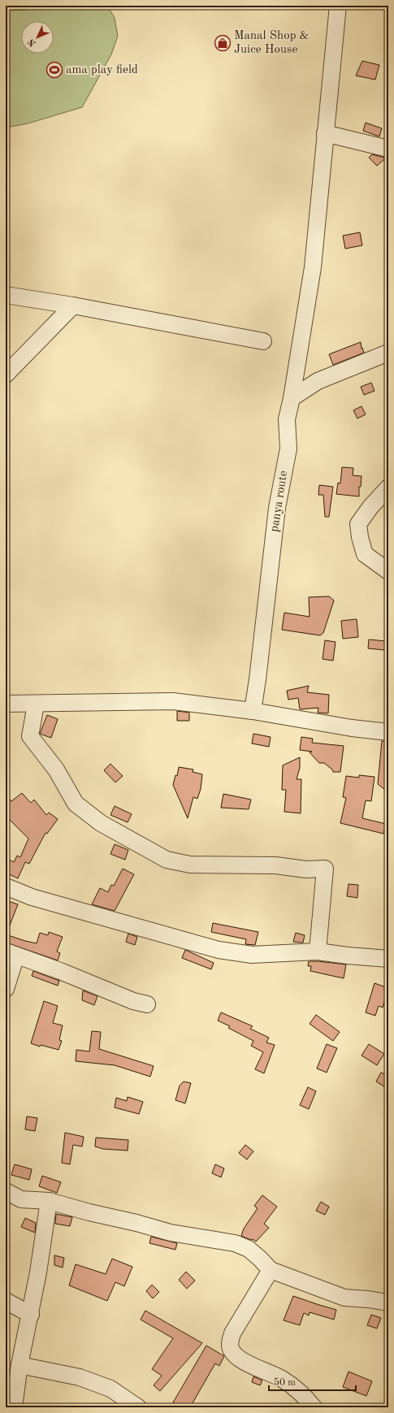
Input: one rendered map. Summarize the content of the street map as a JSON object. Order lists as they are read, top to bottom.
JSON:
{
  "streets": {
    "street": ["panya route"]
  },
  "places": {
    "shop": ["Manal Shop & Juice House"],
    "sports": ["ama play field"]
  },
  "scale_bar": "50 m",
  "north": "bottom left"
}
